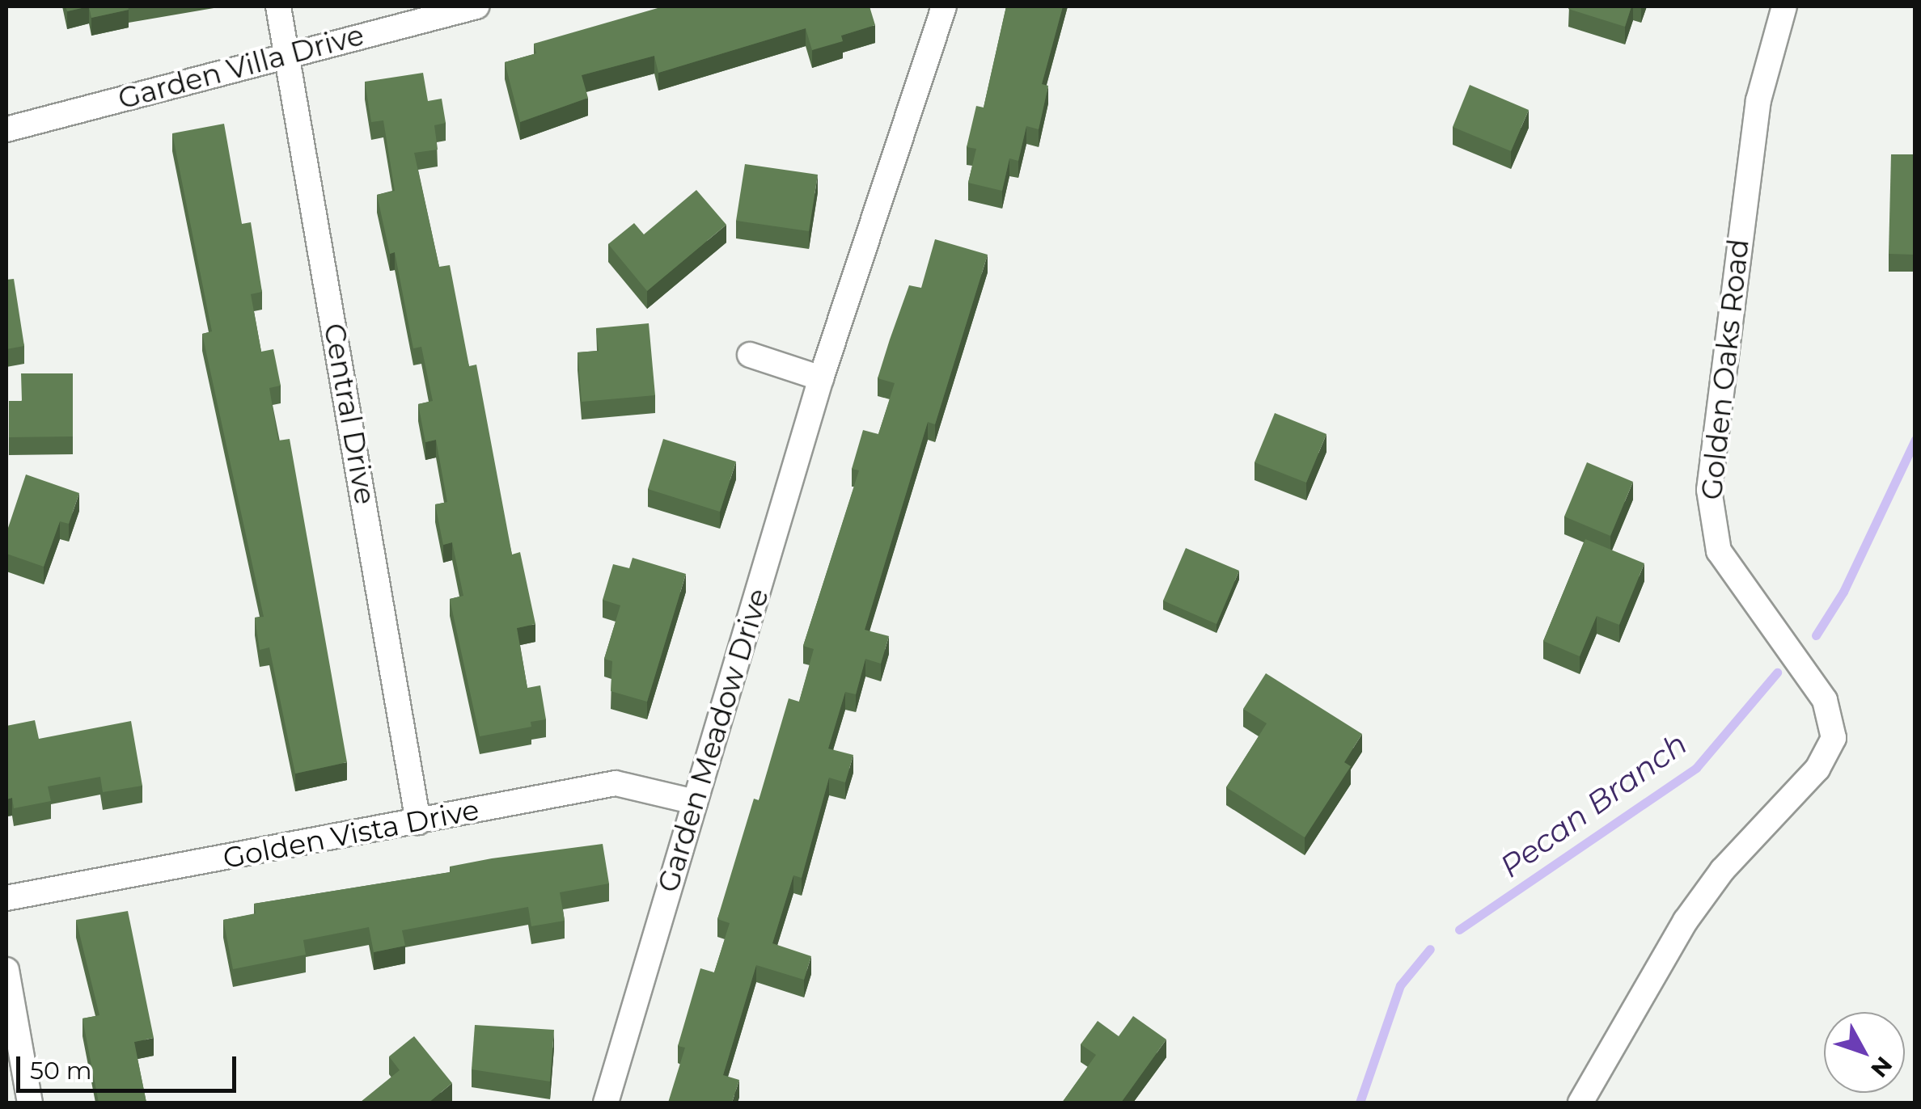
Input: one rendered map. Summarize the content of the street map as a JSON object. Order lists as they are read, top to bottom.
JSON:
{
  "streets": {
    "street": [
      "Garden Villa Drive",
      "Golden Oaks Road",
      "Central Drive",
      "Garden Meadow Drive",
      "Golden Vista Drive"
    ]
  },
  "crossings": [
    ["Garden Villa Drive", "Central Drive"],
    ["Central Drive", "Golden Vista Drive"],
    ["Garden Meadow Drive", "Golden Vista Drive"]
  ],
  "water": ["Pecan Branch"],
  "scale_bar": "50 m",
  "north": "bottom right"
}
